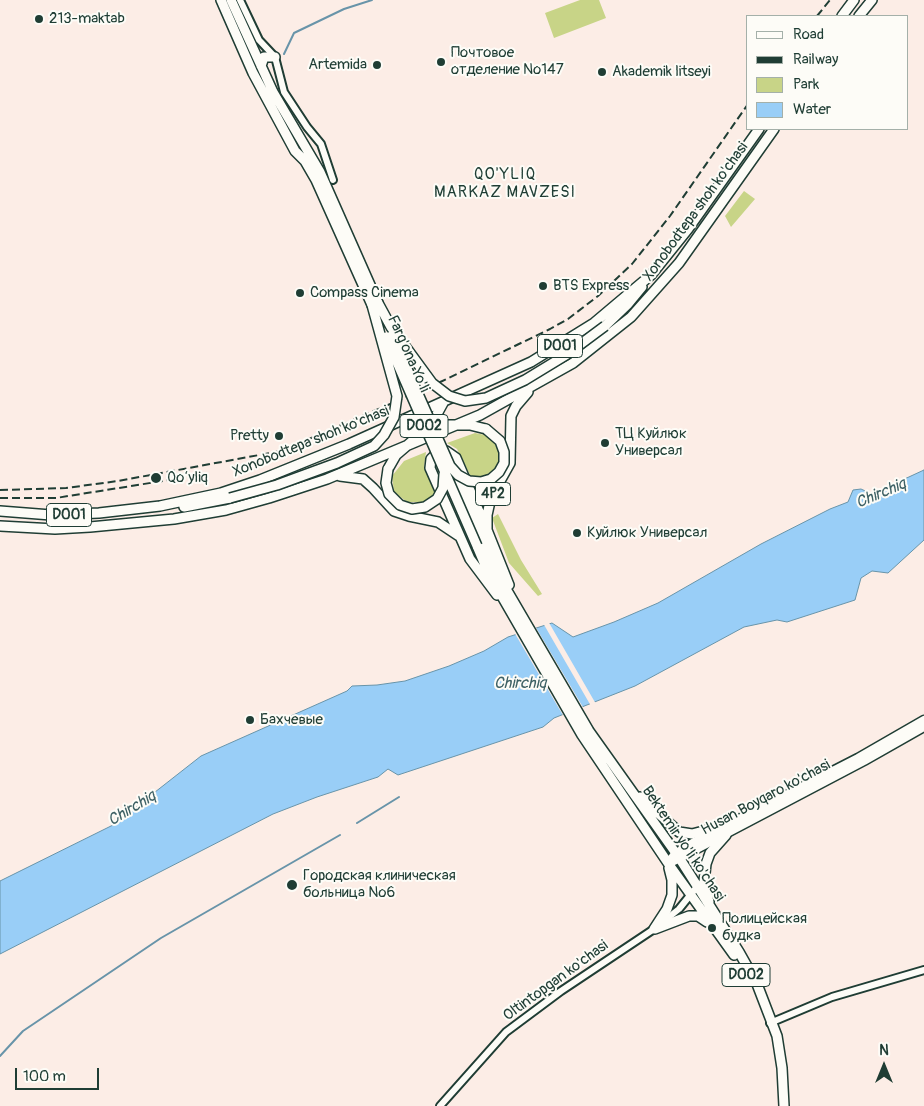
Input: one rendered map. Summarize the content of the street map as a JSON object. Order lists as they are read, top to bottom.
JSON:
{
  "streets": {
    "main road": [
      "Xonobodtepa shoh ko'chasi",
      "D001",
      "Farg'ona Yo'li",
      "D002",
      "4P2",
      "Husan Boyqaro ko'chasi",
      "Bektemir yo'li ko'chasi"
    ],
    "street": ["Oltintopgan ko'chasi"]
  },
  "crossings": [
    ["Xonobodtepa shoh ko'chasi", "4P2"],
    ["Farg'ona Yo'li", "4P2"],
    ["Farg'ona Yo'li", "Bektemir yo'li ko'chasi"],
    ["4P2", "Bektemir yo'li ko'chasi"],
    ["Husan Boyqaro ko'chasi", "Bektemir yo'li ko'chasi"],
    ["Bektemir yo'li ko'chasi", "Oltintopgan ko'chasi"]
  ],
  "districts": ["QO'YLIQ MARKAZ MAVZESI"],
  "water": ["Chirchiq"],
  "places": [
    "213-maktab",
    "Почтовое отделение №147",
    "Artemida",
    "Akademik litseyi",
    "BTS Express",
    "Compass Cinema",
    "Pretty",
    "ТЦ Куйлюк Универсал",
    "Qo‘yliq",
    "Куйлюк Универсал",
    "Бахчевые",
    "Городская клиническая больница №6",
    "Полицейская будка"
  ],
  "legend": [
    "Road",
    "Railway",
    "Park",
    "Water"
  ],
  "scale_bar": "100 m",
  "north": "top"
}
